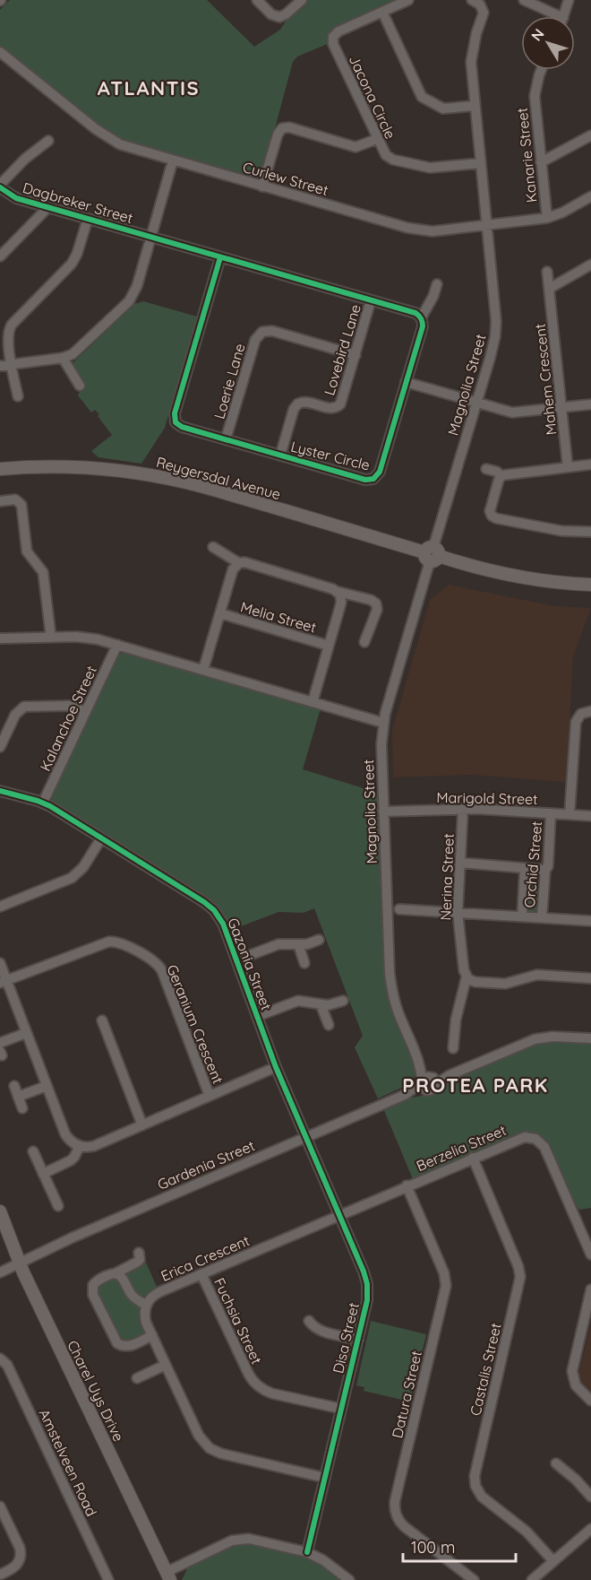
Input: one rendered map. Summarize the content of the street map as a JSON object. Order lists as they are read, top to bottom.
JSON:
{
  "streets": {
    "main road": ["Reygersdal Avenue", "Charel Uys Drive"],
    "street": [
      "Jacona Circle",
      "Kanarie Street",
      "Curlew Street",
      "Dagbreker Street",
      "Lovebird Lane",
      "Mahem Crescent",
      "Loerie Lane",
      "Magnolia Street",
      "Lyster Circle",
      "Melia Street",
      "Kalanchoe Street",
      "Marigold Street",
      "Orchid Street",
      "Nerina Street",
      "Gazonia Street",
      "Geranium Crescent",
      "Berzelia Street",
      "Gardenia Street",
      "Erica Crescent",
      "Fuchsia Street",
      "Disa Street",
      "Castalis Street",
      "Datura Street",
      "Amstelveen Road"
    ]
  },
  "crossings": [
    ["Kanarie Street", "Curlew Street"],
    ["Curlew Street", "Magnolia Street"],
    ["Lovebird Lane", "Loerie Lane"],
    ["Lovebird Lane", "Lyster Circle"],
    ["Loerie Lane", "Lyster Circle"],
    ["Magnolia Street", "Reygersdal Avenue"],
    ["Magnolia Street", "Marigold Street"],
    ["Magnolia Street", "Gardenia Street"],
    ["Kalanchoe Street", "Gazonia Street"],
    ["Marigold Street", "Orchid Street"],
    ["Marigold Street", "Nerina Street"],
    ["Orchid Street", "Nerina Street"],
    ["Gazonia Street", "Gardenia Street"],
    ["Gazonia Street", "Disa Street"],
    ["Berzelia Street", "Erica Crescent"],
    ["Berzelia Street", "Disa Street"],
    ["Berzelia Street", "Castalis Street"],
    ["Berzelia Street", "Datura Street"],
    ["Gardenia Street", "Disa Street"],
    ["Gardenia Street", "Charel Uys Drive"],
    ["Erica Crescent", "Fuchsia Street"],
    ["Erica Crescent", "Disa Street"],
    ["Fuchsia Street", "Disa Street"]
  ],
  "districts": ["ATLANTIS", "PROTEA PARK"],
  "scale_bar": "100 m",
  "north": "top left"
}
